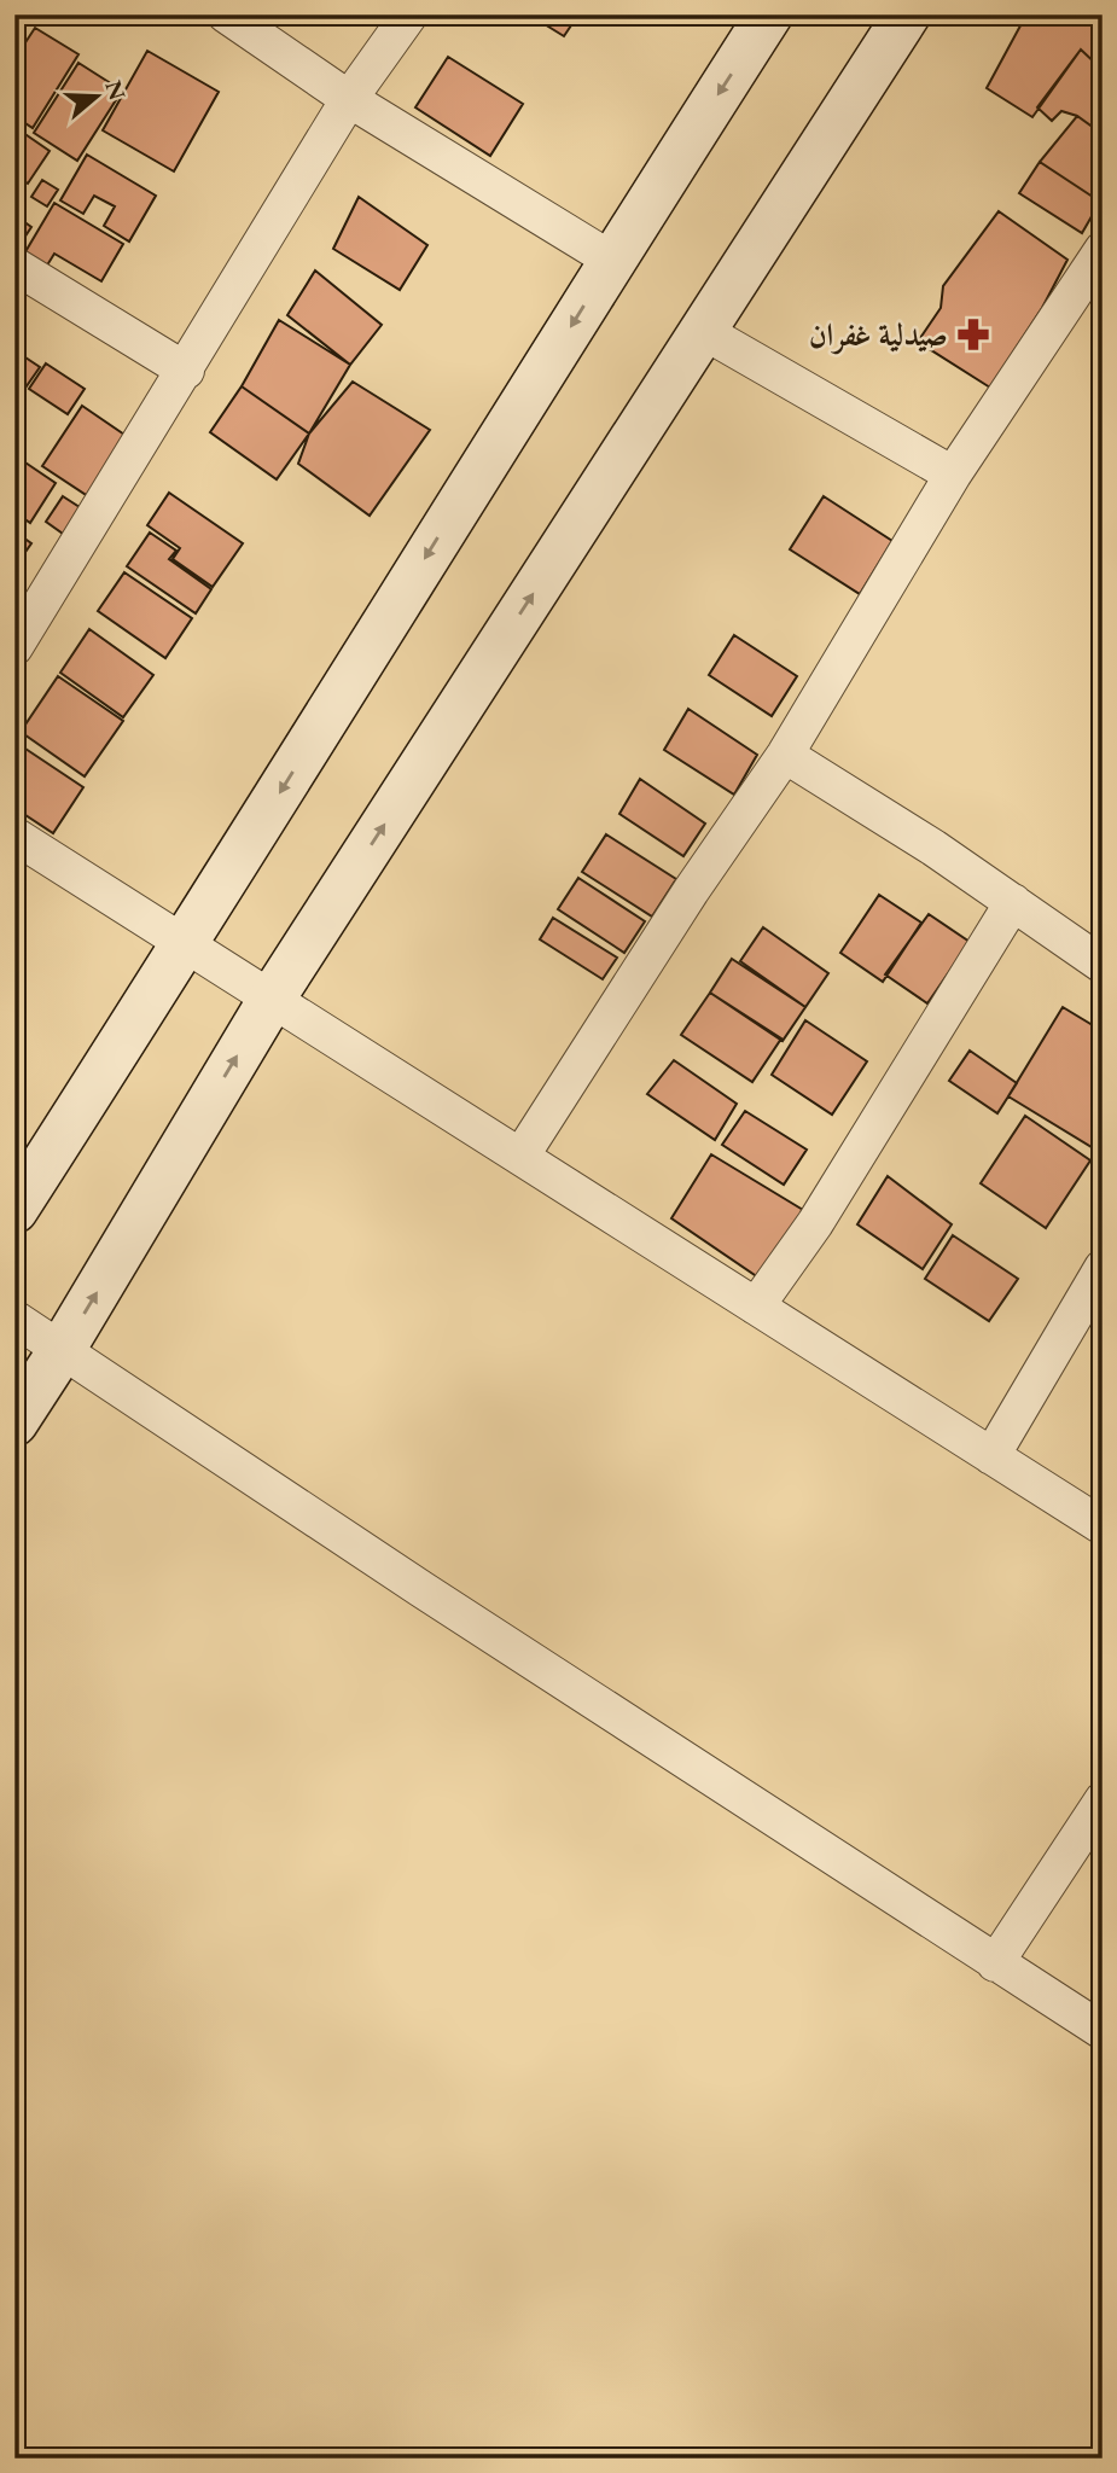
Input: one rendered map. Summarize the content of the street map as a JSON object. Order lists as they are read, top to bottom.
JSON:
{
  "places": {
    "pharmacy": ["صيدلية غفران"]
  },
  "north": "right"
}
